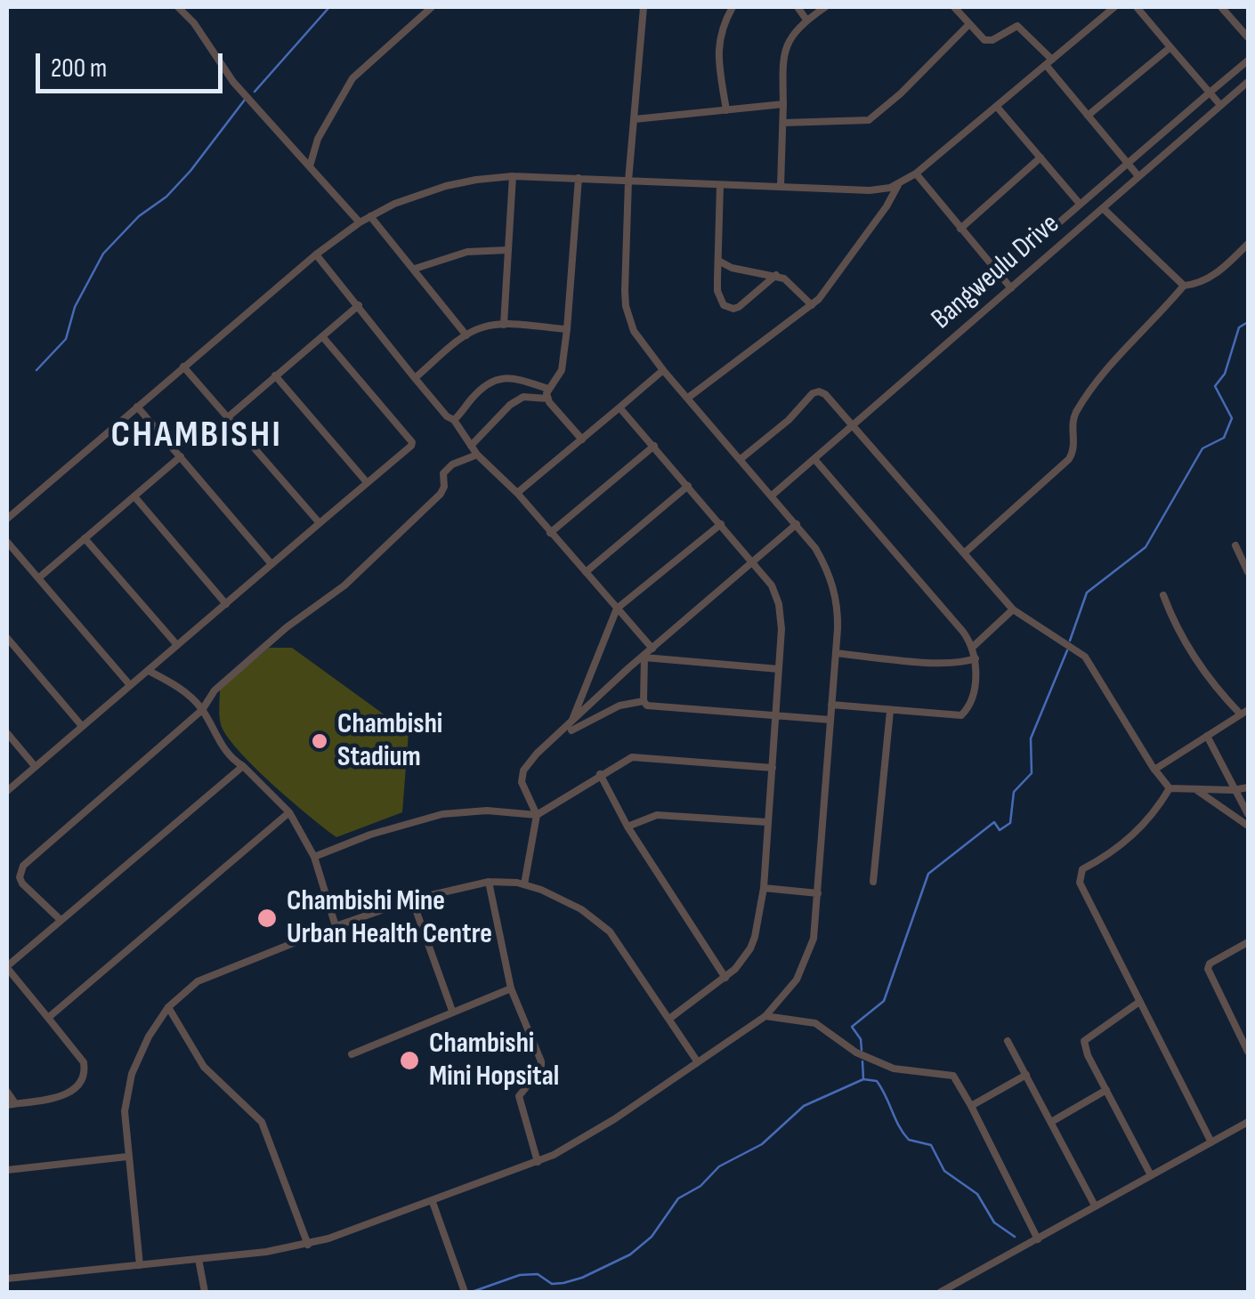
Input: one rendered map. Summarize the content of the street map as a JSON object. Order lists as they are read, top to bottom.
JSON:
{
  "streets": {
    "street": ["Bangweulu Drive"]
  },
  "districts": ["CHAMBISHI"],
  "places": ["Chambishi Stadium", "Chambishi Mine Urban Health Centre", "Chambishi Mini Hopsital"],
  "scale_bar": "200 m"
}
